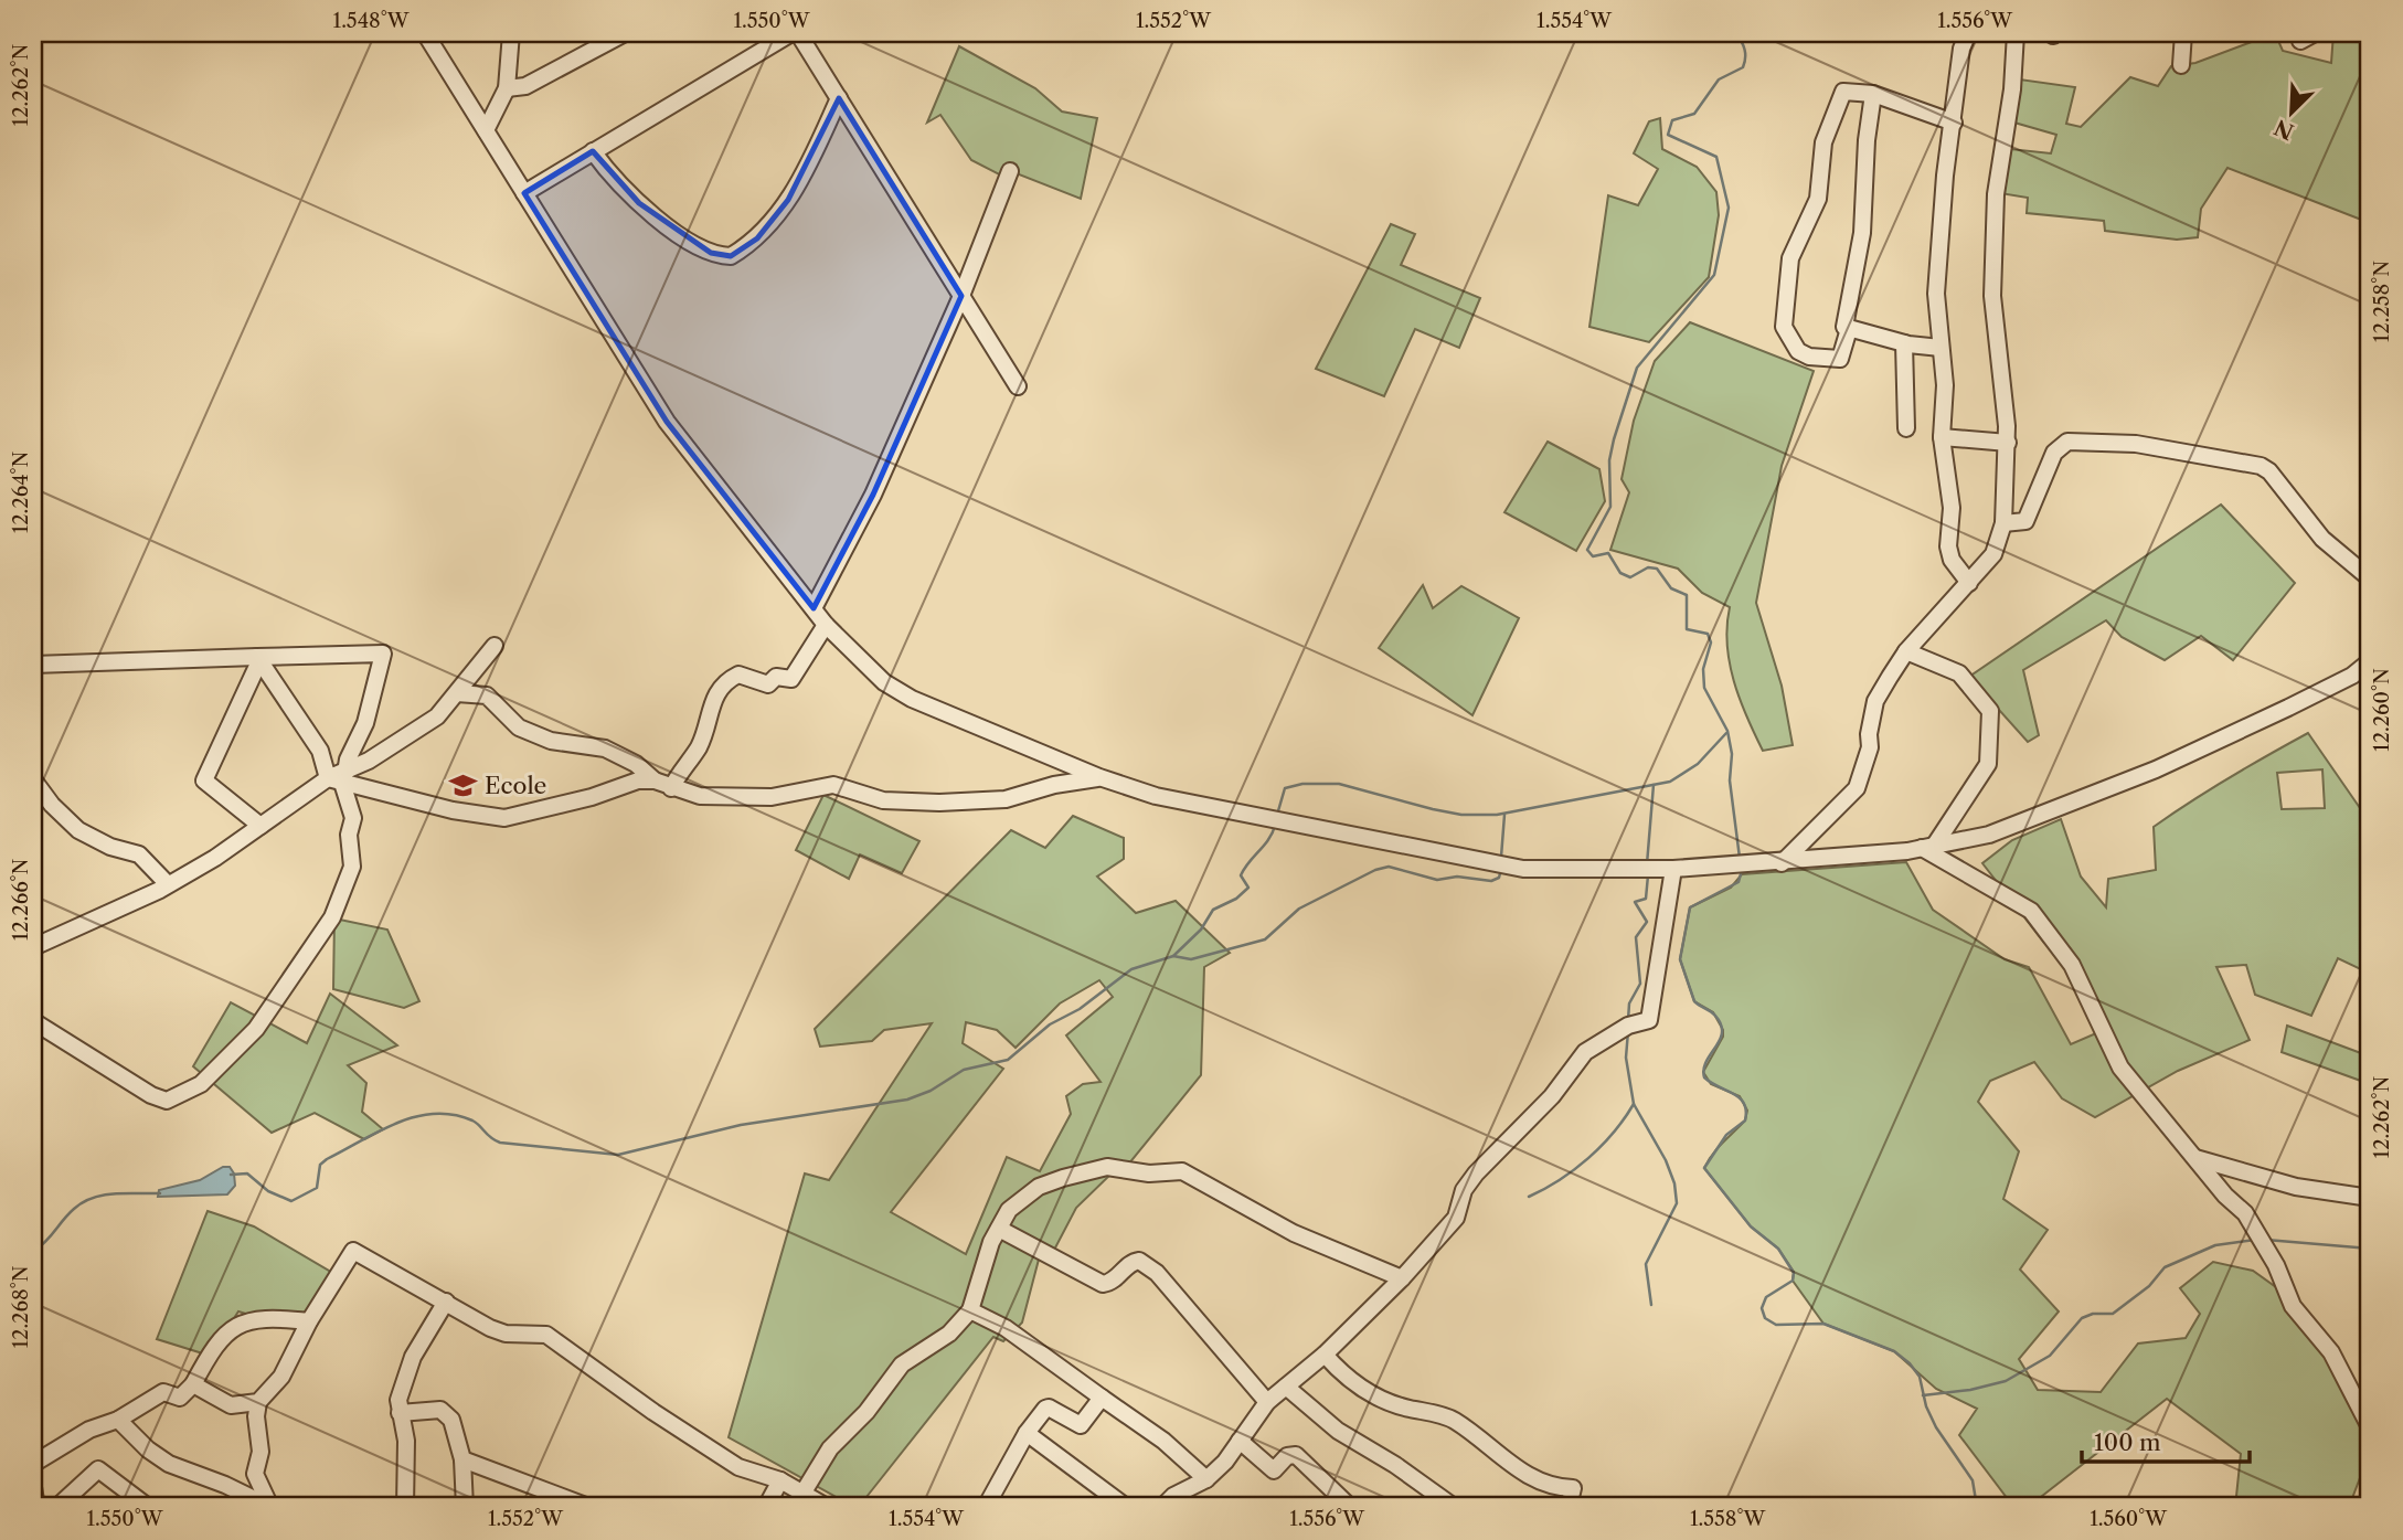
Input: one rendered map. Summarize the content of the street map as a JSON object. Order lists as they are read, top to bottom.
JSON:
{
  "places": {
    "school or university": ["Ecole"]
  },
  "scale_bar": "100 m",
  "north": "bottom left",
  "coordinates": [
    "1.548°W",
    "1.550°W",
    "1.552°W",
    "1.554°W",
    "1.556°W",
    "12.262°N",
    "12.258°N",
    "12.264°N",
    "12.260°N",
    "12.266°N",
    "12.268°N",
    "1.558°W",
    "1.560°W"
  ]
}
